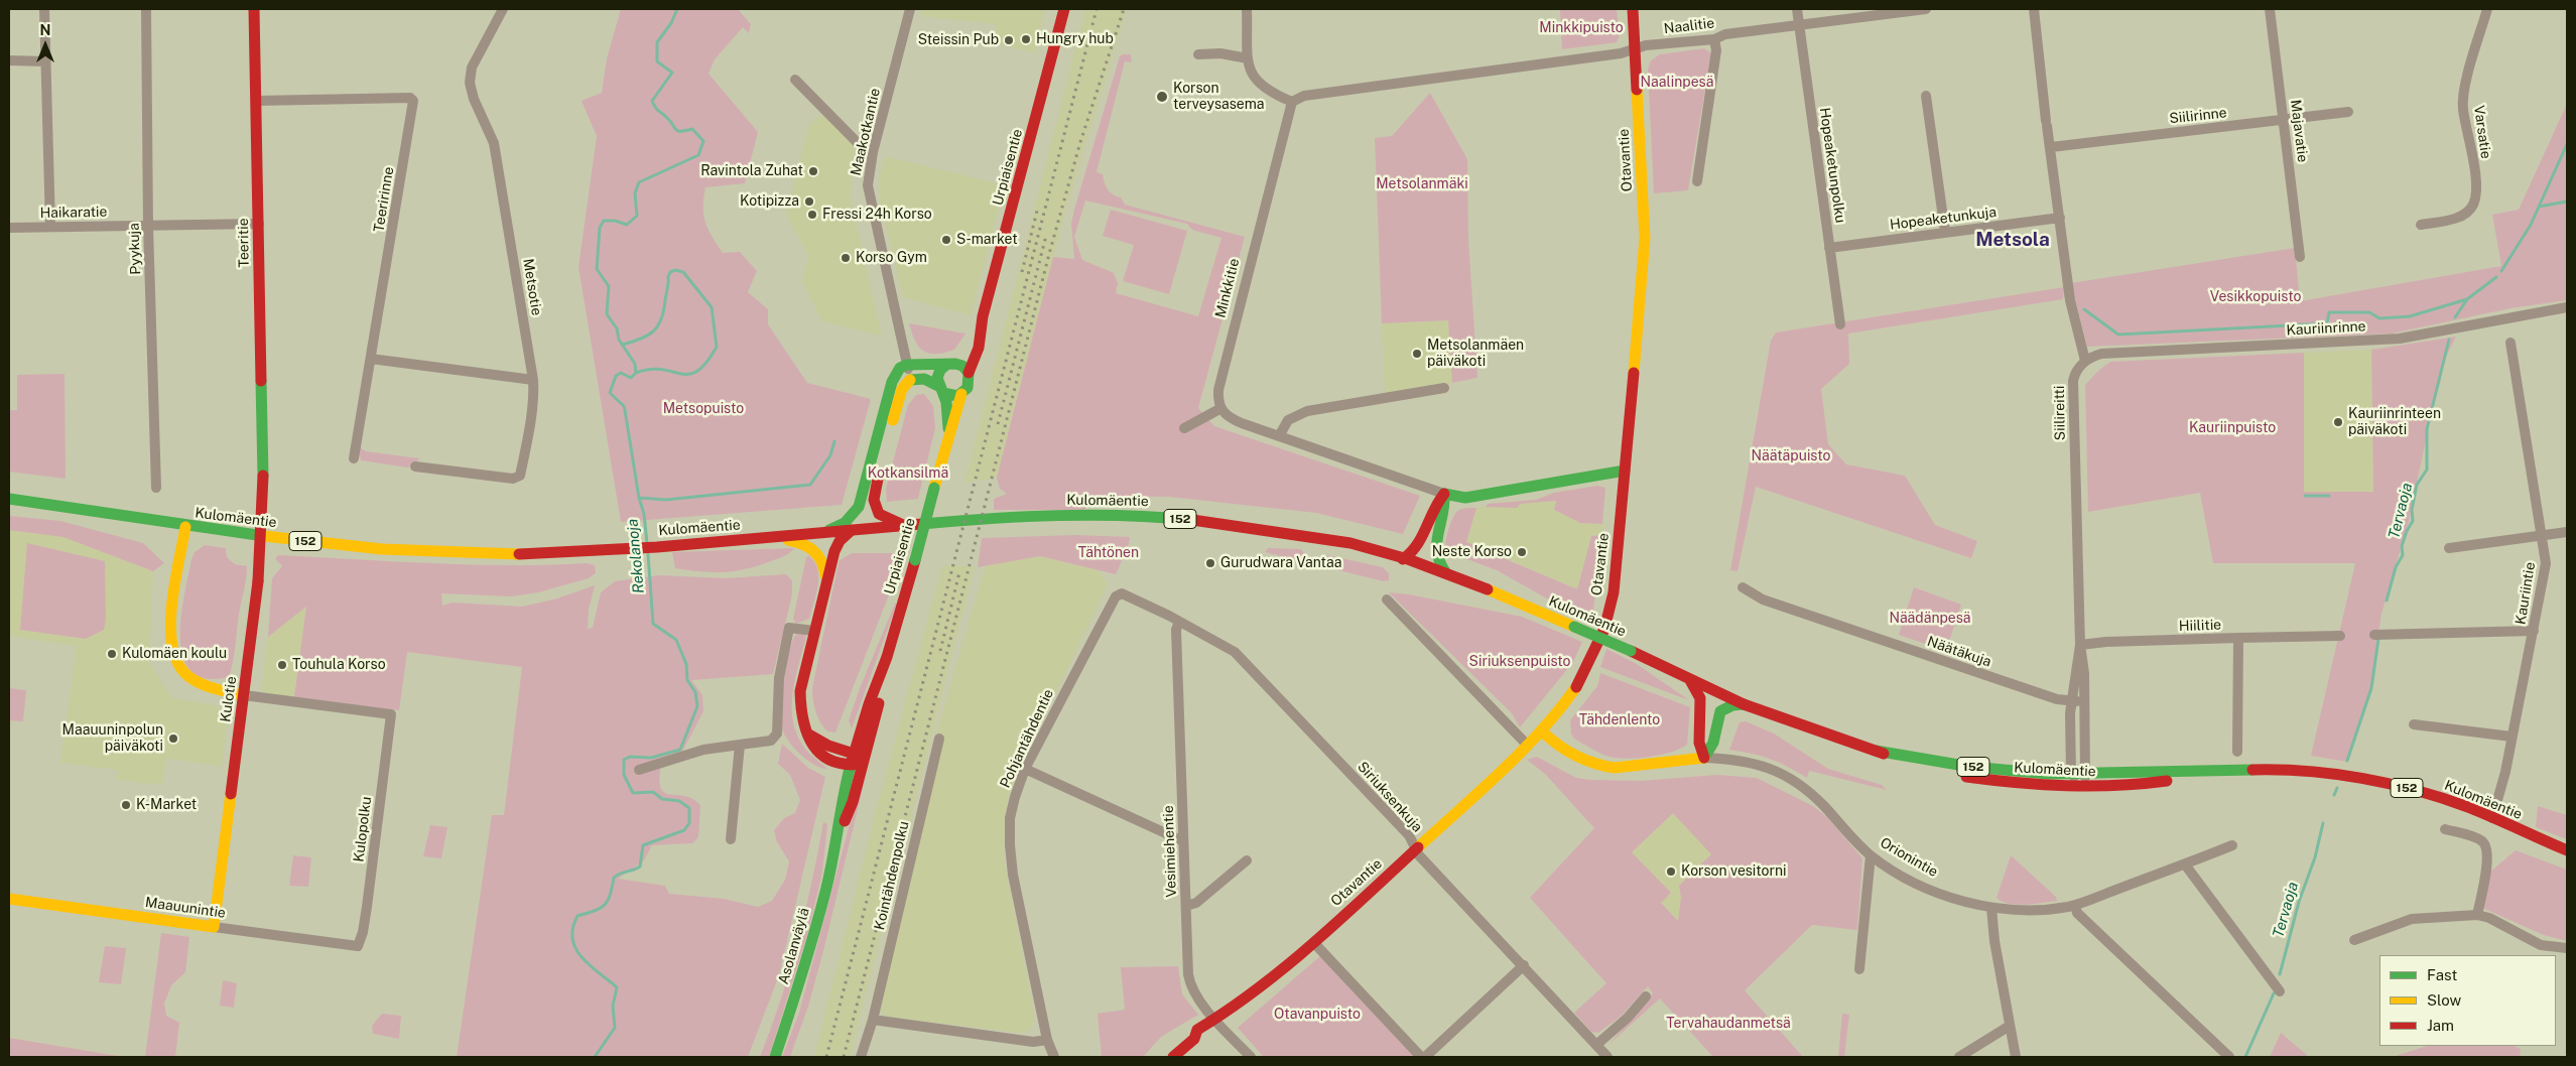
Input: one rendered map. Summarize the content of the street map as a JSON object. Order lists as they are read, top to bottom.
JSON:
{
  "streets": {
    "main road": [
      "Otavantie",
      "Urpiaisentie",
      "Teeritie",
      "Kulomäentie",
      "152",
      "Kulotie",
      "Orionintie",
      "Maauunintie",
      "Asolanväylä"
    ],
    "street": [
      "Naalitie",
      "Siilirinne",
      "Majavatie",
      "Maakotkantie",
      "Varsatie",
      "Hopeaketunpolku",
      "Teeririnne",
      "Haikaratie",
      "Hopeaketunkuja",
      "Pyykuja",
      "Metsotie",
      "Minkkitie",
      "Kauriinrinne",
      "Siilireitti",
      "Kauriintie",
      "Hiilitie",
      "Näätäkuja",
      "Pohjantähdentie",
      "Siriuksenkuja",
      "Kulopolku",
      "Vesimiehentie",
      "Kointähdenpolku"
    ]
  },
  "crossings": [
    ["Naalitie", "Otavantie"],
    ["Naalitie", "Hopeaketunpolku"],
    ["Siilirinne", "Majavatie"],
    ["Otavantie", "Siriuksenkuja"],
    ["Otavantie", "Vesimiehentie"],
    ["Otavantie", "Orionintie"],
    ["Hopeaketunpolku", "Hopeaketunkuja"],
    ["Urpiaisentie", "Asolanväylä"],
    ["Teeririnne", "Teeritie"],
    ["Haikaratie", "Teeritie"],
    ["Haikaratie", "Pyykuja"],
    ["Teeritie", "Kulotie"],
    ["Kauriinrinne", "Siilireitti"],
    ["Siilireitti", "Kulomäentie"],
    ["Siilireitti", "Hiilitie"],
    ["Siilireitti", "Näätäkuja"],
    ["Kulomäentie", "Kauriintie"],
    ["Kulotie", "Kulopolku"],
    ["Kulotie", "Maauunintie"],
    ["Pohjantähdentie", "Siriuksenkuja"],
    ["Siriuksenkuja", "Vesimiehentie"],
    ["Kulopolku", "Maauunintie"]
  ],
  "districts": ["Metsola"],
  "water": ["Tervaoja", "Rekolanoja"],
  "parks": [
    "Minkkipuisto",
    "Naalinpesä",
    "Metsolanmäki",
    "Vesikkopuisto",
    "Metsopuisto",
    "Kauriinpuisto",
    "Näätäpuisto",
    "Kotkansilmä",
    "Tähtönen",
    "Näädänpesä",
    "Siriuksenpuisto",
    "Tähdenlento",
    "Otavanpuisto",
    "Tervahaudanmetsä"
  ],
  "places": [
    "Hungry hub",
    "Steissin Pub",
    "Korson terveysasema",
    "Ravintola Zuhat",
    "Kotipizza",
    "Fressi 24h Korso",
    "S-market",
    "Korso Gym",
    "Metsolanmäen päiväkoti",
    "Kauriinrinteen päiväkoti",
    "Neste Korso",
    "Gurudwara Vantaa",
    "Kulomäen koulu",
    "Touhula Korso",
    "Maauuninpolun päiväkoti",
    "K-Market",
    "Korson vesitorni"
  ],
  "legend": ["Fast", "Slow", "Jam"],
  "north": "top"
}
